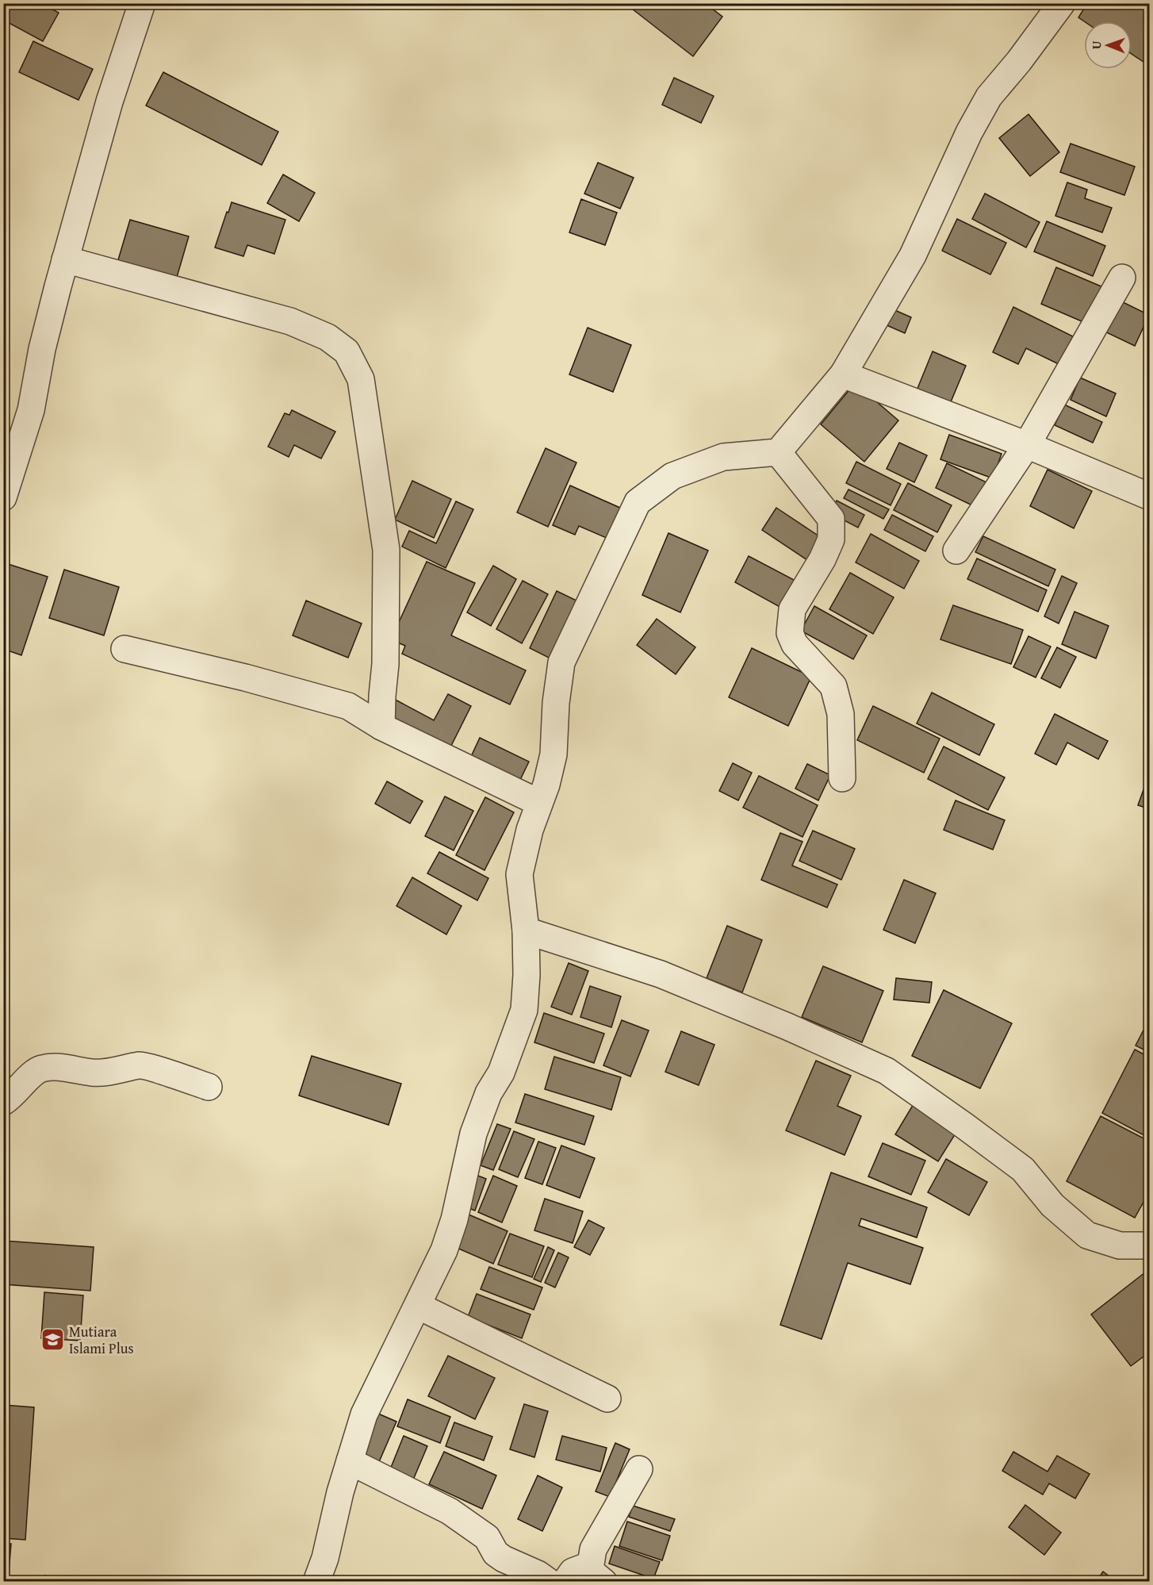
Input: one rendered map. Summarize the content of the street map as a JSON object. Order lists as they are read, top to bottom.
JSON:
{
  "places": {
    "school or university": ["Mutiara Islami Plus"]
  },
  "north": "left"
}
